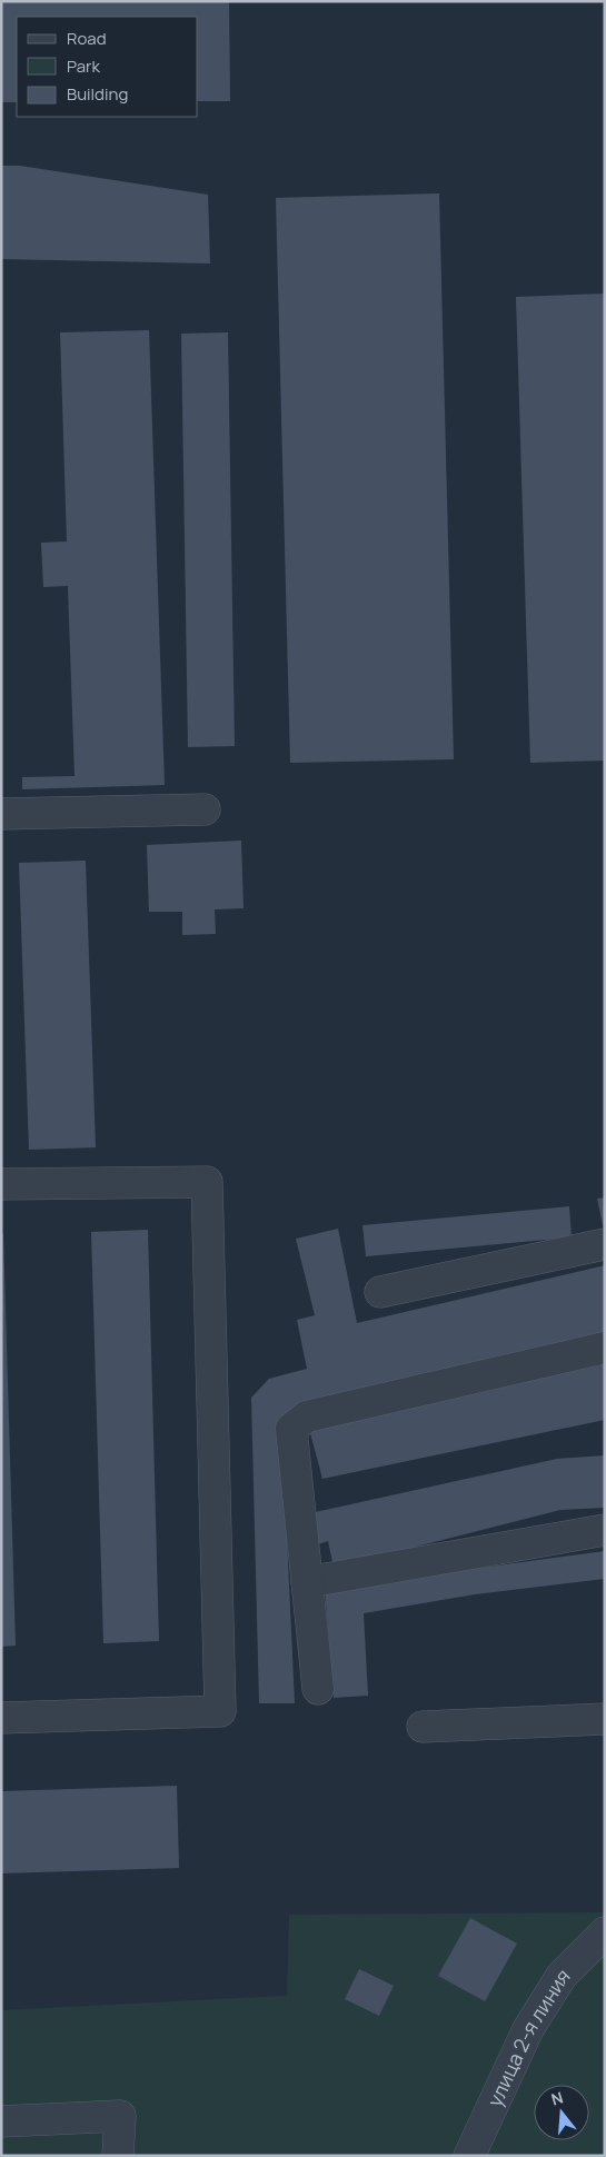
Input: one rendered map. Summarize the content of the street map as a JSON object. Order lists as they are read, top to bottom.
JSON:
{
  "streets": {
    "street": ["улица 2-я линия"]
  },
  "legend": ["Road", "Park", "Building"],
  "north": "top"
}
